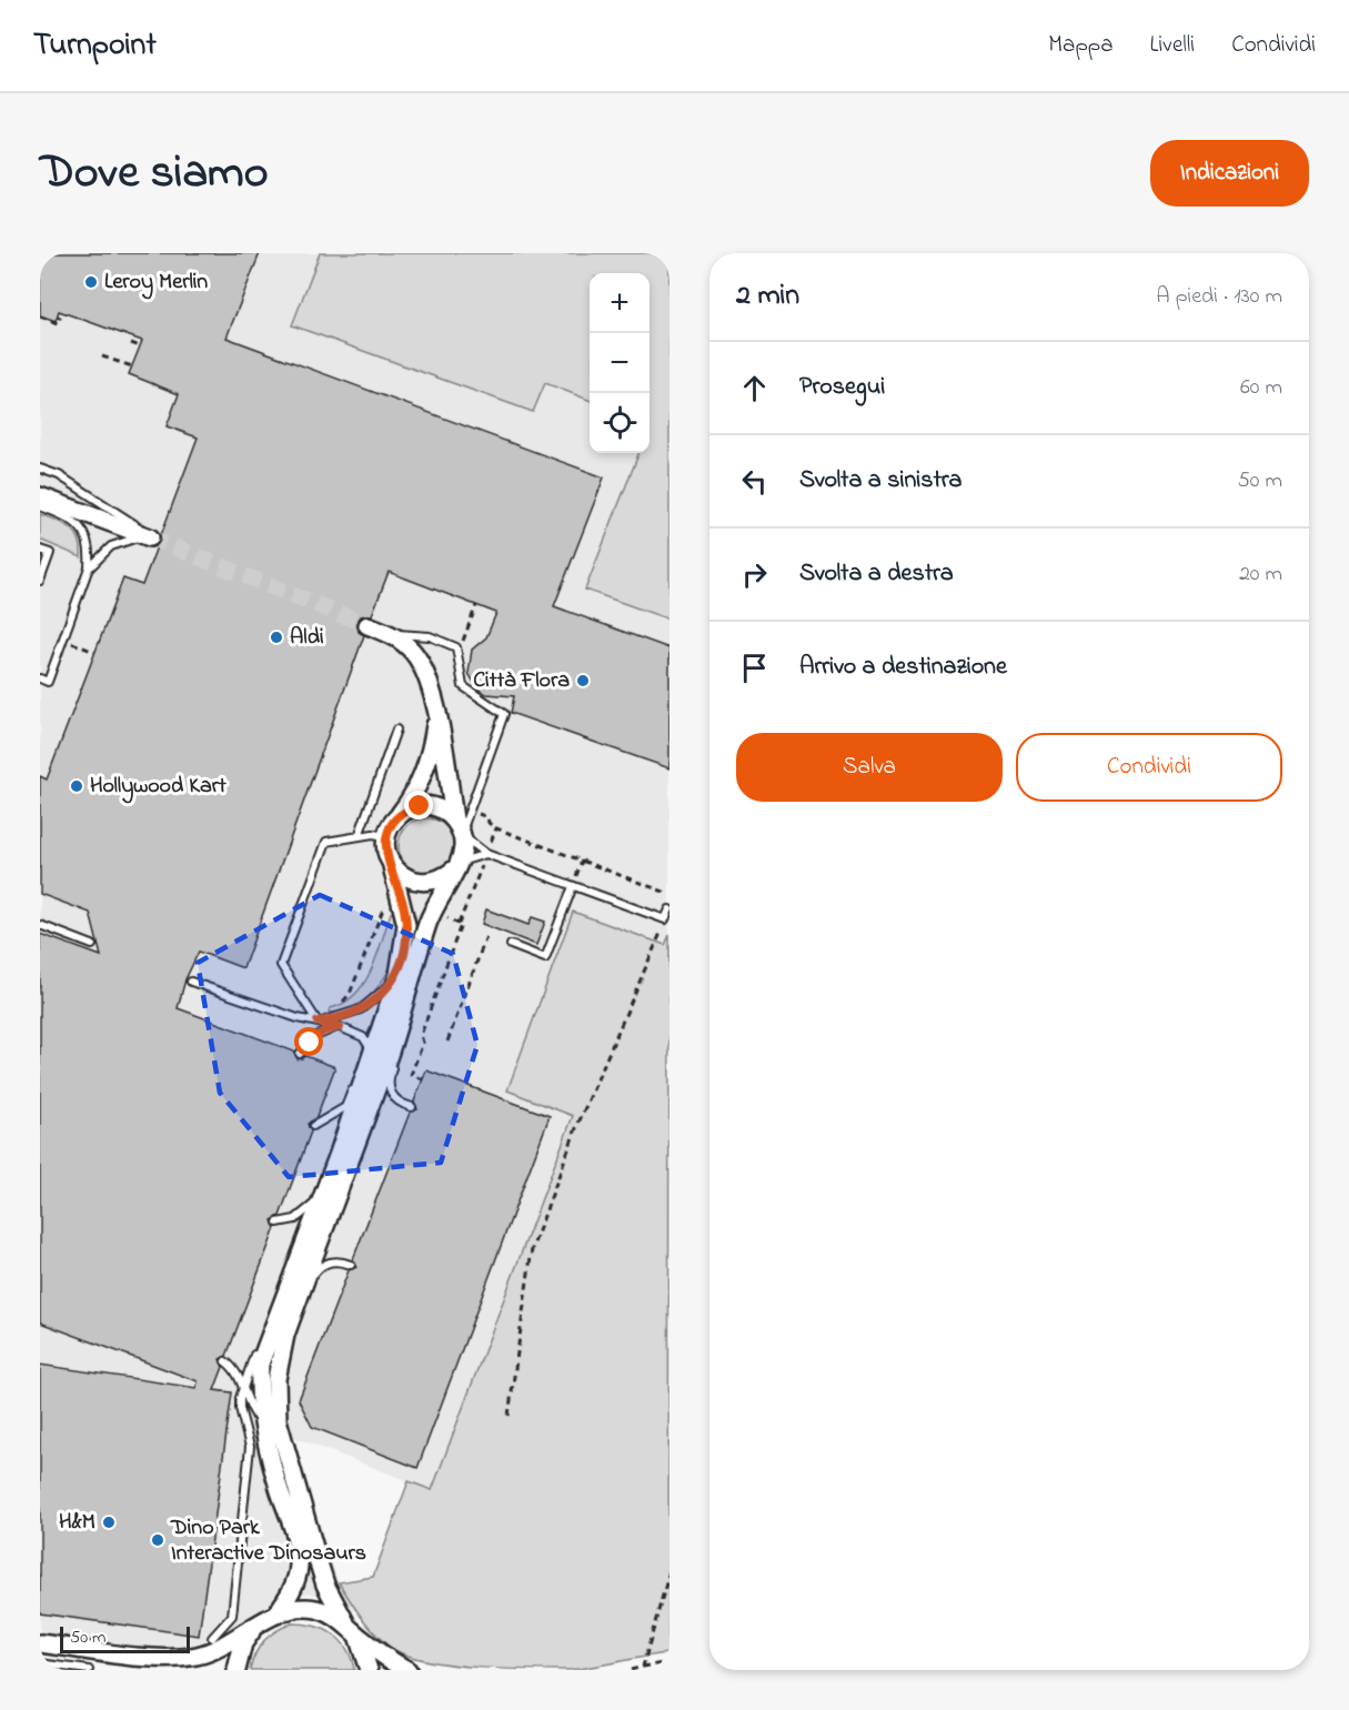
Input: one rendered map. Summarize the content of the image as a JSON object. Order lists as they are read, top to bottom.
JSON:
{
  "places": [
    "Leroy Merlin",
    "Aldi",
    "Città Flora",
    "Hollywood Kart",
    "H&M",
    "Dino Park Interactive Dinosaurs"
  ],
  "scale_bar": "50 m",
  "page": {
    "header": "Turnpoint",
    "nav": ["Mappa", "Livelli", "Condividi"],
    "title": "Dove siamo",
    "buttons": [
      "Indicazioni",
      ["Salva", "Condividi"]
    ],
    "heading": ["2 min", "A piedi · 130 m"],
    "map_buttons": ["+", "−"],
    "list": [
      ["Prosegui", "60 m"],
      ["Svolta a sinistra", "50 m"],
      ["Svolta a destra", "20 m"],
      "Arrivo a destinazione"
    ],
    "scale": "50 m"
  }
}
